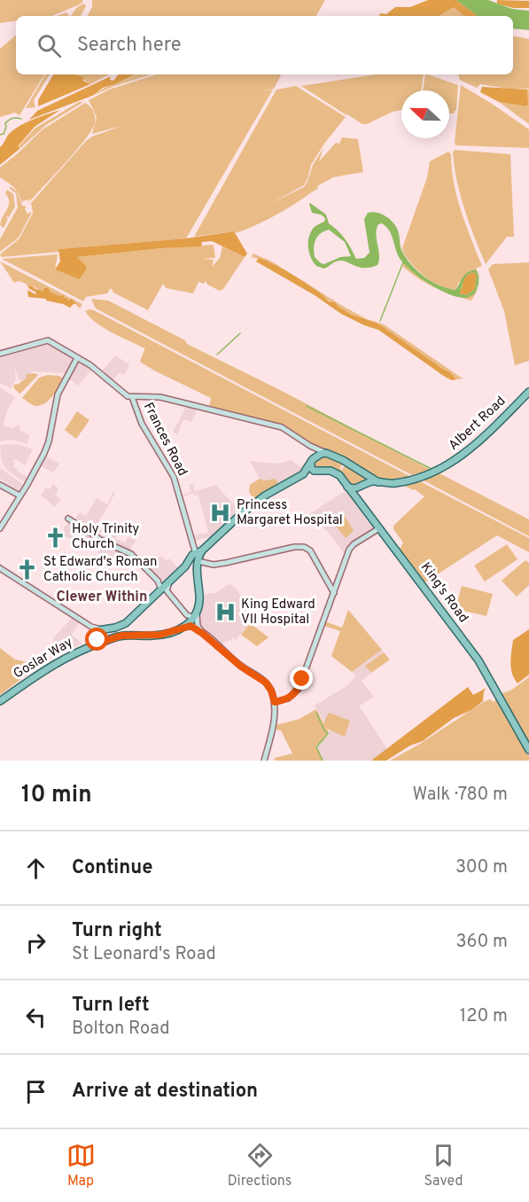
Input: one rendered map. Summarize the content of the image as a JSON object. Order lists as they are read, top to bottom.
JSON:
{
  "streets": {
    "main road": ["Albert Road", "King's Road", "Goslar Way"],
    "street": ["Frances Road"]
  },
  "crossings": [
    ["Albert Road", "King's Road"]
  ],
  "districts": ["Clewer Within"],
  "places": {
    "hospital": ["Princess Margaret Hospital", "King Edward VII Hospital"],
    "church": ["Holy Trinity Church", "St Edward's Roman Catholic Church"]
  },
  "north": "left",
  "page": {
    "search": "Search here",
    "heading": ["10 min", "Walk · 780 m"],
    "list": [
      ["Continue", "300 m"],
      ["Turn right", "St Leonard's Road", "360 m"],
      ["Turn left", "Bolton Road", "120 m"],
      "Arrive at destination"
    ],
    "nav": ["Map", "Directions", "Saved"]
  }
}
